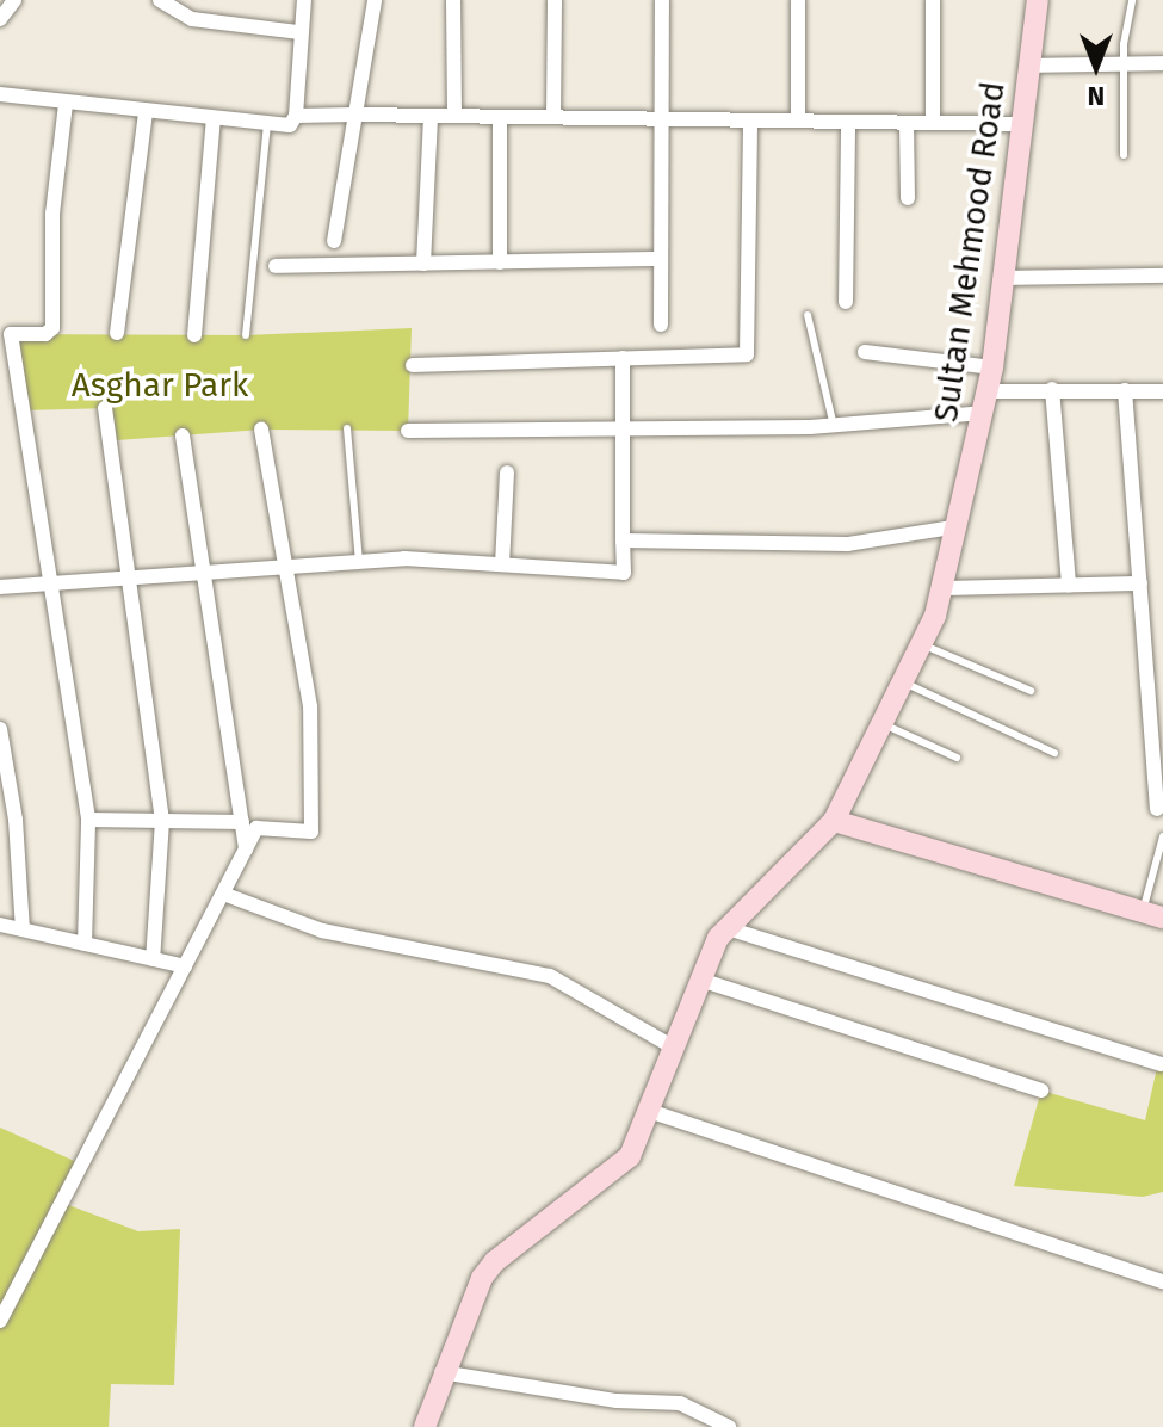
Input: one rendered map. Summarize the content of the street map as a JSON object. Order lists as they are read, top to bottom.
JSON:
{
  "streets": {
    "street": ["Sultan Mehmood Road"]
  },
  "parks": ["Asghar Park"],
  "north": "bottom"
}
